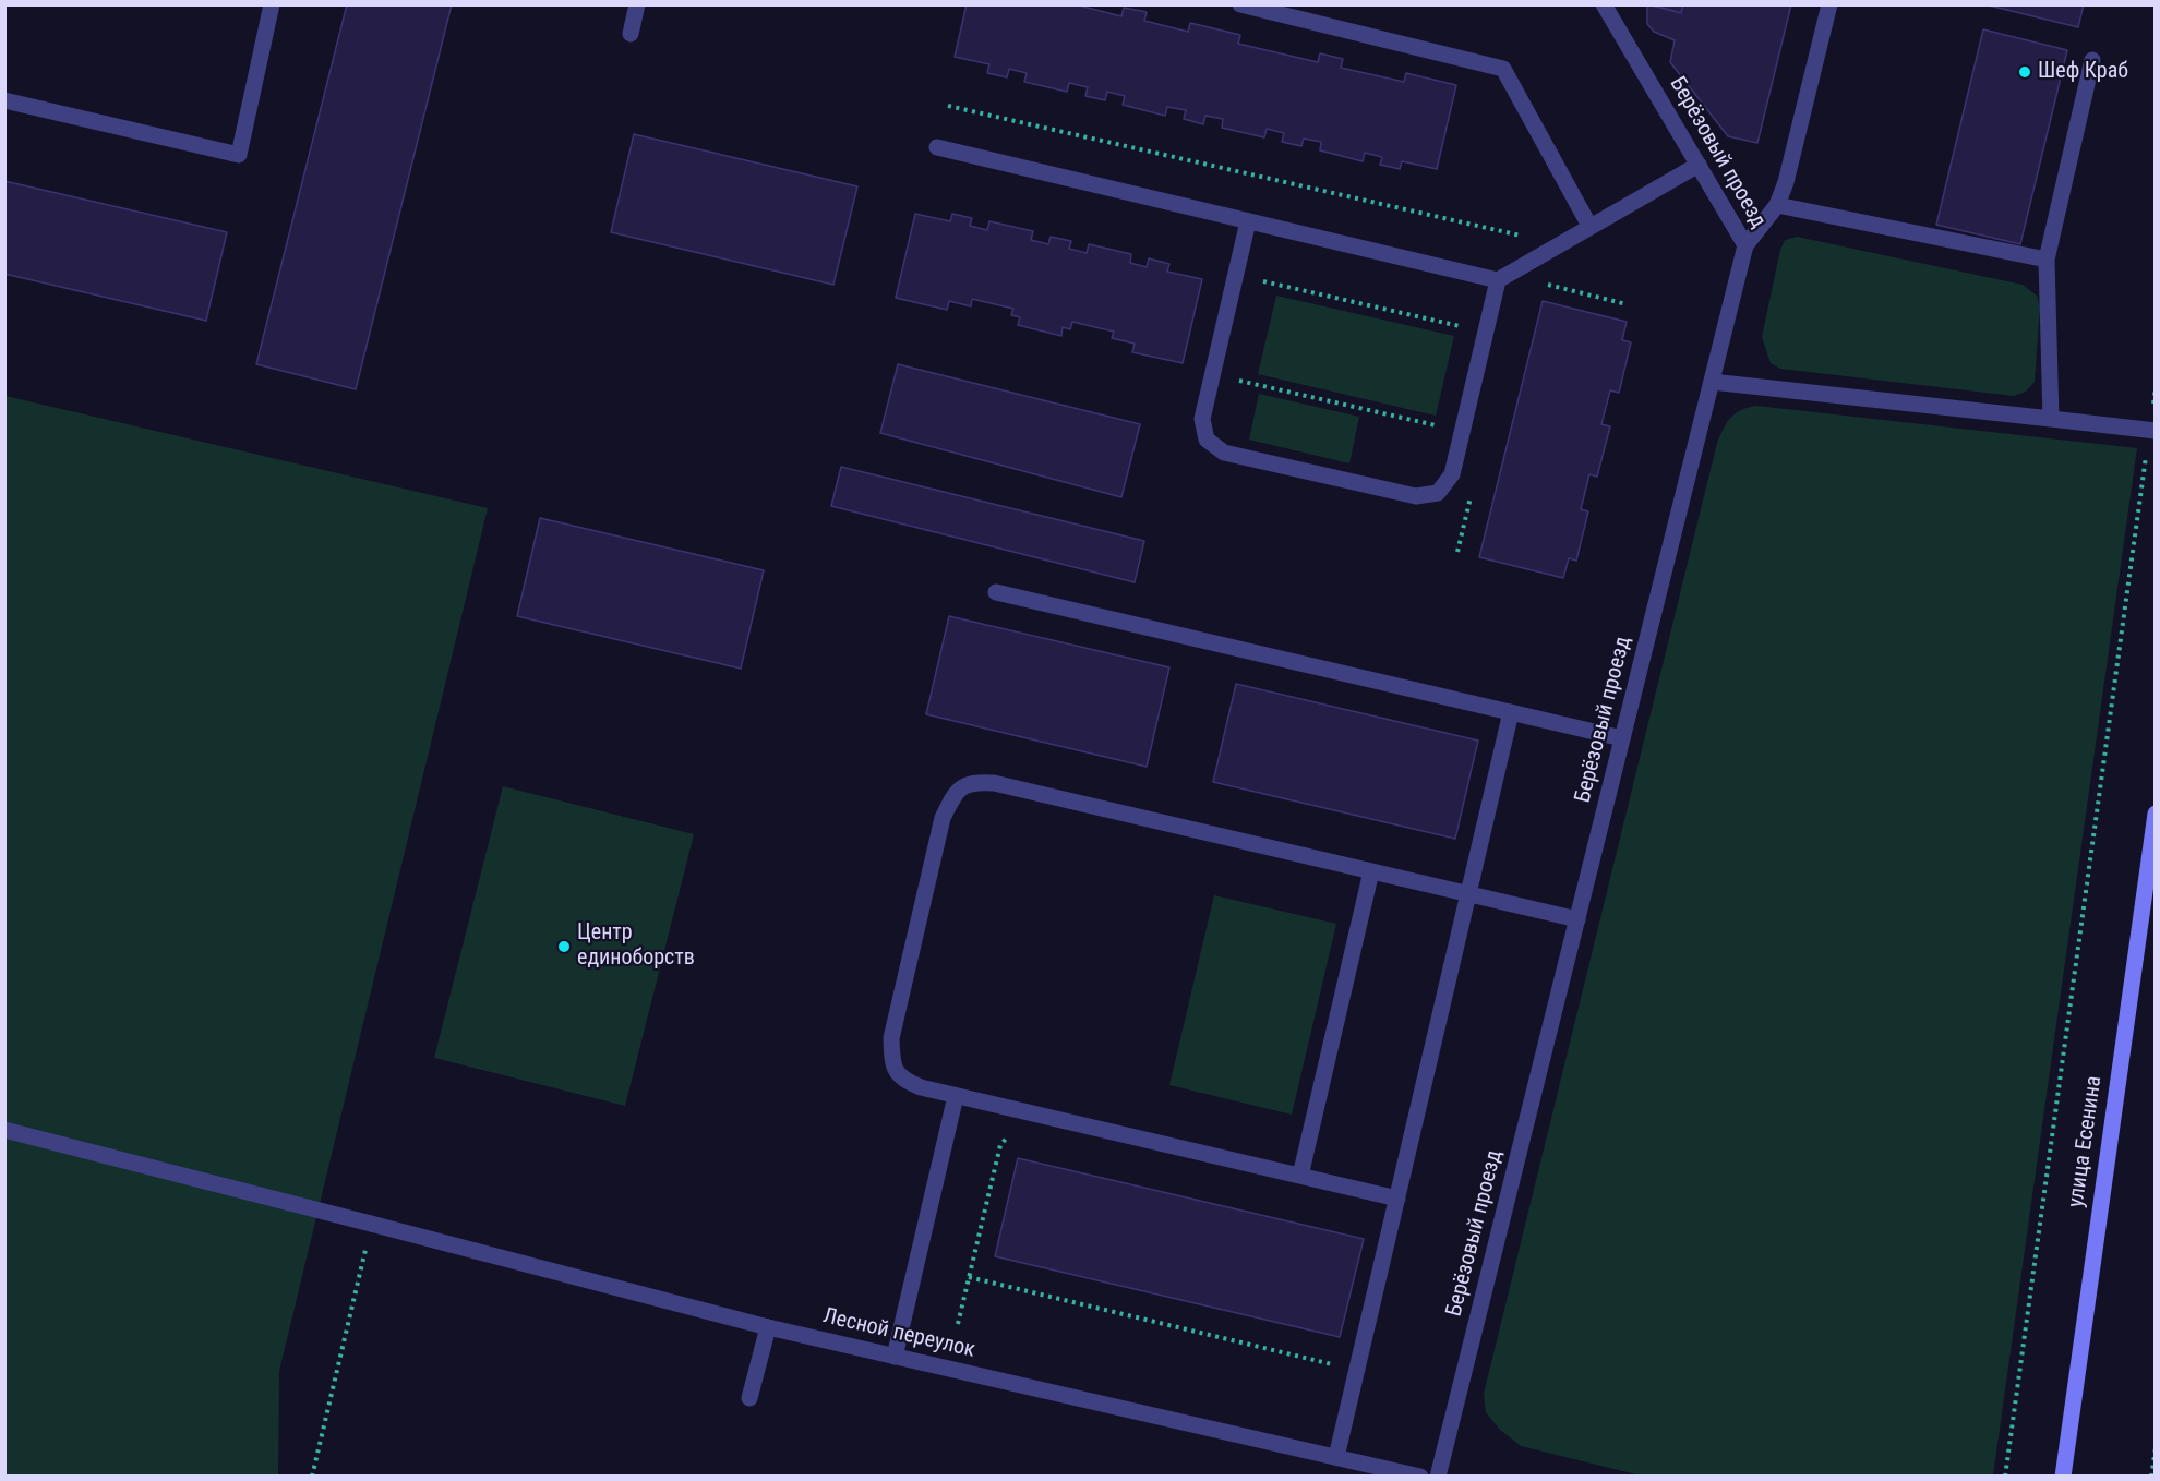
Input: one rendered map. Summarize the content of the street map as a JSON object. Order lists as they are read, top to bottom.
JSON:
{
  "streets": {
    "street": ["Берёзовый проезд", "улица Есенина", "Лесной переулок"]
  },
  "places": ["Шеф Краб", "Центр единоборств"]
}
